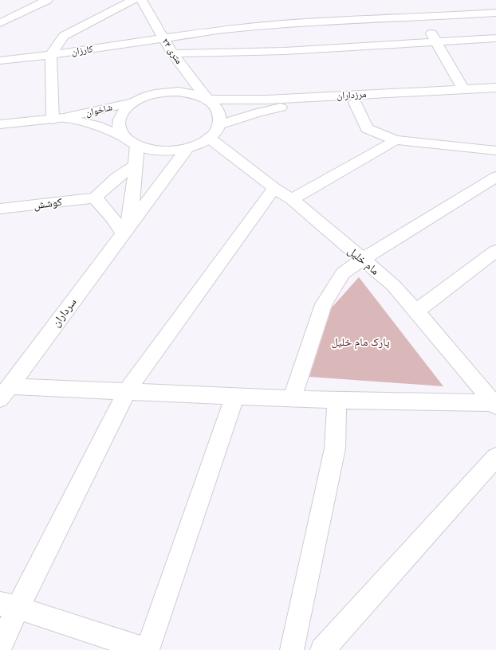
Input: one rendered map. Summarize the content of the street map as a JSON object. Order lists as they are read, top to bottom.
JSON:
{
  "streets": {
    "street": [
      "کارزان",
      "۲۴ متری",
      "مرزداران",
      "شاخوان",
      "کوشش",
      "مام خلیل",
      "سرداران"
    ]
  },
  "crossings": [
    ["کارزان", "۲۴ متری"],
    ["۲۴ متری", "مرزداران"],
    ["۲۴ متری", "شاخوان"],
    ["۲۴ متری", "مام خلیل"],
    ["۲۴ متری", "سرداران"],
    ["مرزداران", "شاخوان"],
    ["مرزداران", "مام خلیل"],
    ["مرزداران", "سرداران"],
    ["شاخوان", "مام خلیل"],
    ["شاخوان", "سرداران"],
    ["مام خلیل", "سرداران"]
  ],
  "parks": ["پارک مام خلیل"]
}
